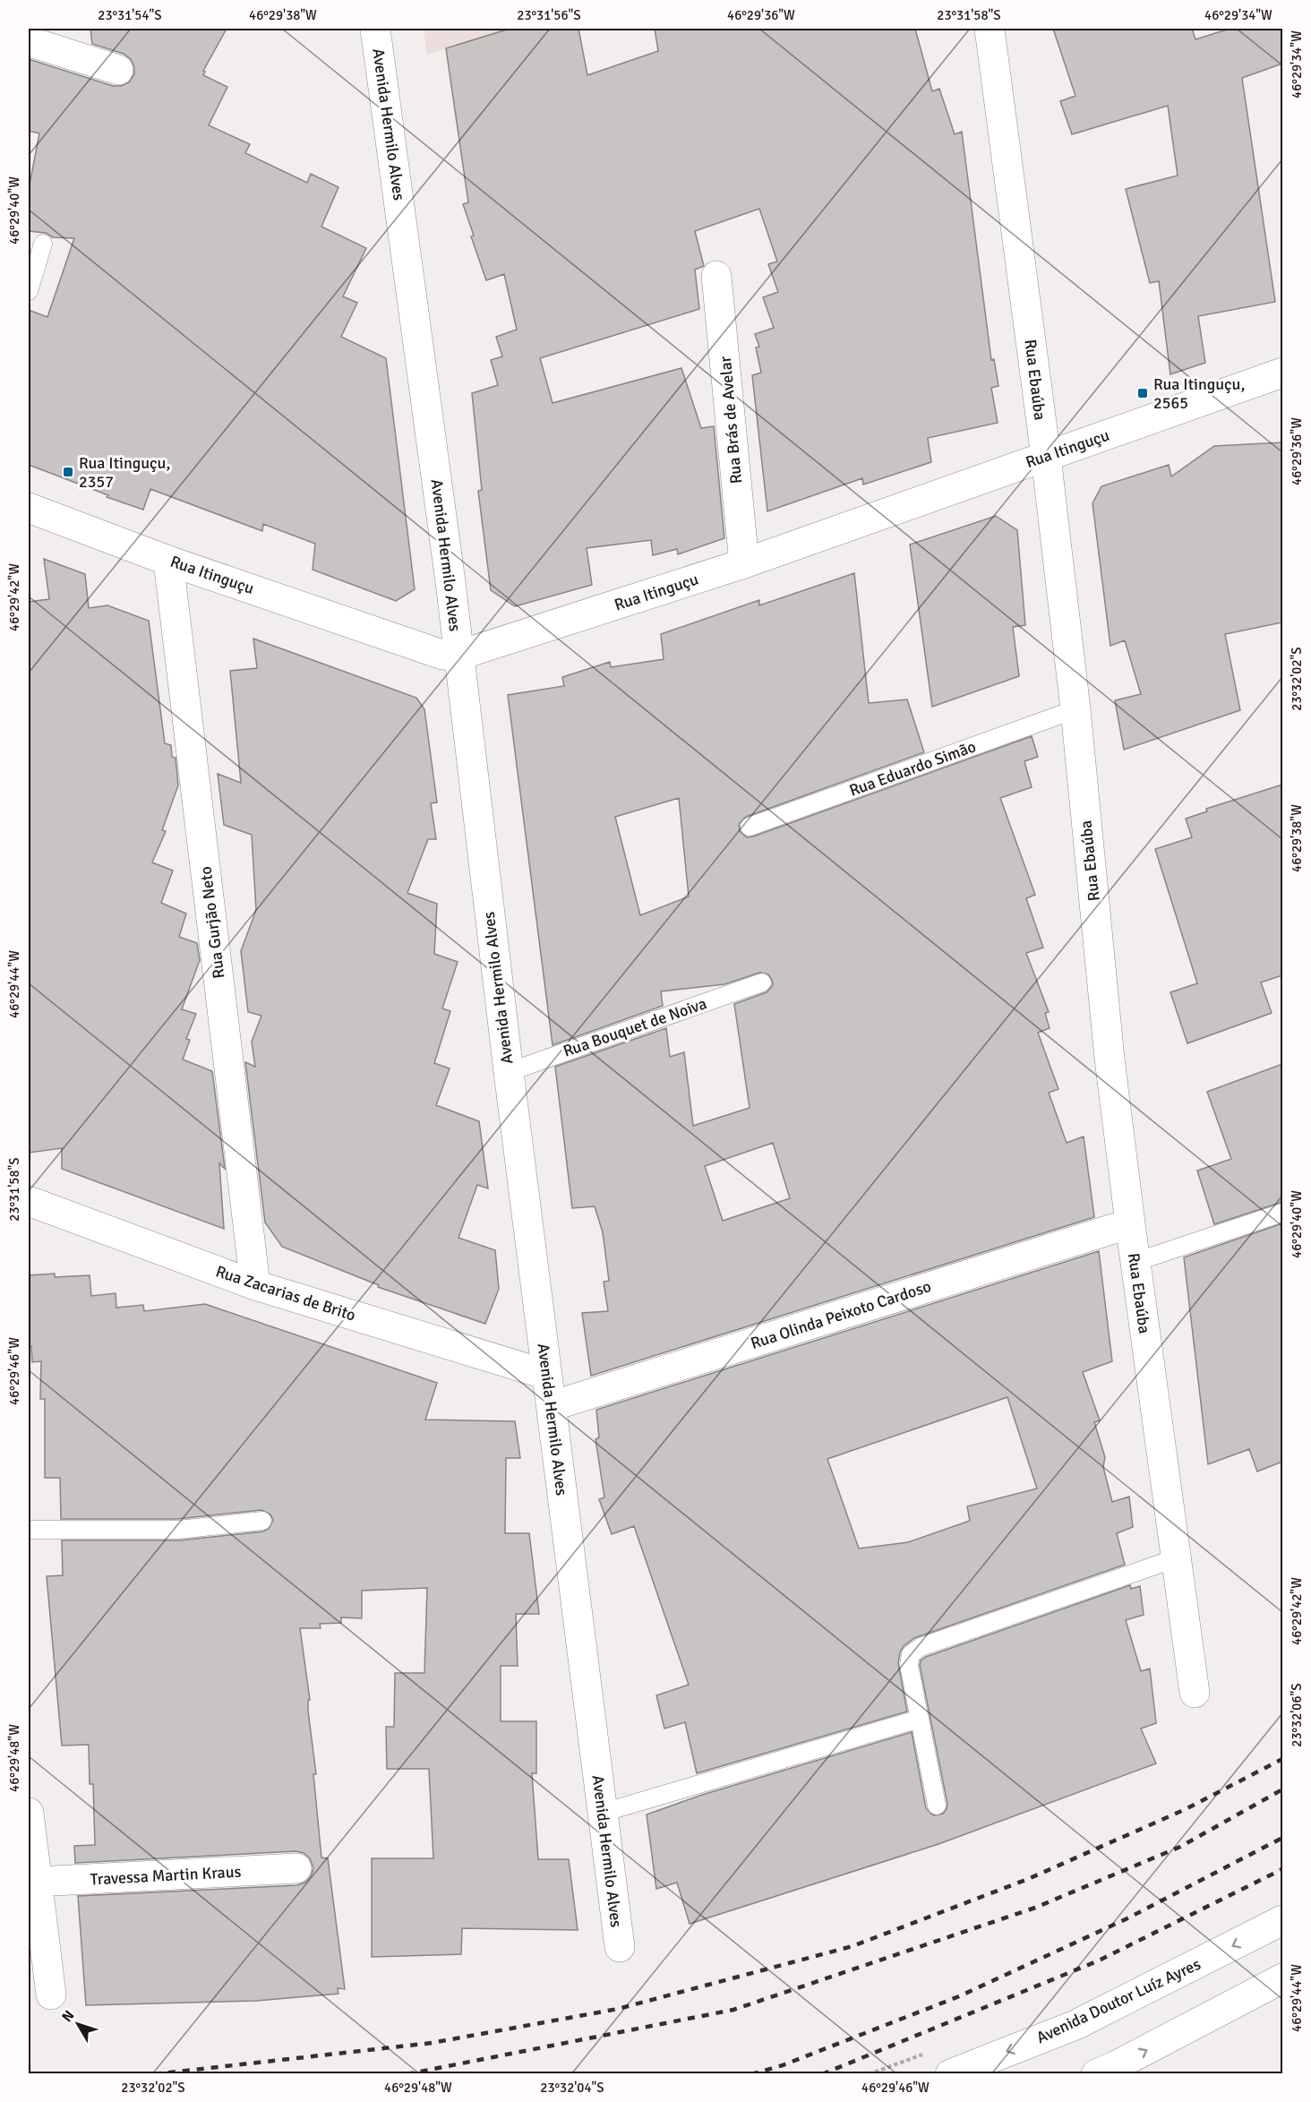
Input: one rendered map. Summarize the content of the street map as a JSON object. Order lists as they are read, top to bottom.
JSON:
{
  "streets": {
    "main road": [
      "Avenida Hermilo Alves",
      "Rua Ebaúba",
      "Rua Brás de Avelar",
      "Rua Itinguçu",
      "Rua Gurjão Neto",
      "Rua Zacarias de Brito",
      "Rua Olinda Peixoto Cardoso",
      "Travessa Martin Kraus",
      "Avenida Doutor Luíz Ayres"
    ],
    "lane": ["Rua Eduardo Simão", "Rua Bouquet de Noiva"]
  },
  "crossings": [
    ["Avenida Hermilo Alves", "Rua Itinguçu"],
    ["Avenida Hermilo Alves", "Rua Bouquet de Noiva"],
    ["Avenida Hermilo Alves", "Rua Zacarias de Brito"],
    ["Avenida Hermilo Alves", "Rua Olinda Peixoto Cardoso"],
    ["Rua Ebaúba", "Rua Itinguçu"],
    ["Rua Ebaúba", "Rua Eduardo Simão"],
    ["Rua Ebaúba", "Rua Olinda Peixoto Cardoso"],
    ["Rua Brás de Avelar", "Rua Itinguçu"],
    ["Rua Itinguçu", "Rua Gurjão Neto"],
    ["Rua Gurjão Neto", "Rua Zacarias de Brito"]
  ],
  "places": {
    "transit": ["Rua Itinguçu, 2565", "Rua Itinguçu, 2357"]
  },
  "north": "top left",
  "coordinates": [
    "23°31'54\"S",
    "46°29'38\"W",
    "23°31'56\"S",
    "46°29'36\"W",
    "23°31'58\"S",
    "46°29'34\"W",
    "46°29'40\"W",
    "46°29'42\"W",
    "23°32'02\"S",
    "46°29'44\"W",
    "46°29'46\"W",
    "23°32'06\"S",
    "46°29'48\"W",
    "23°32'04\"S"
  ]
}
